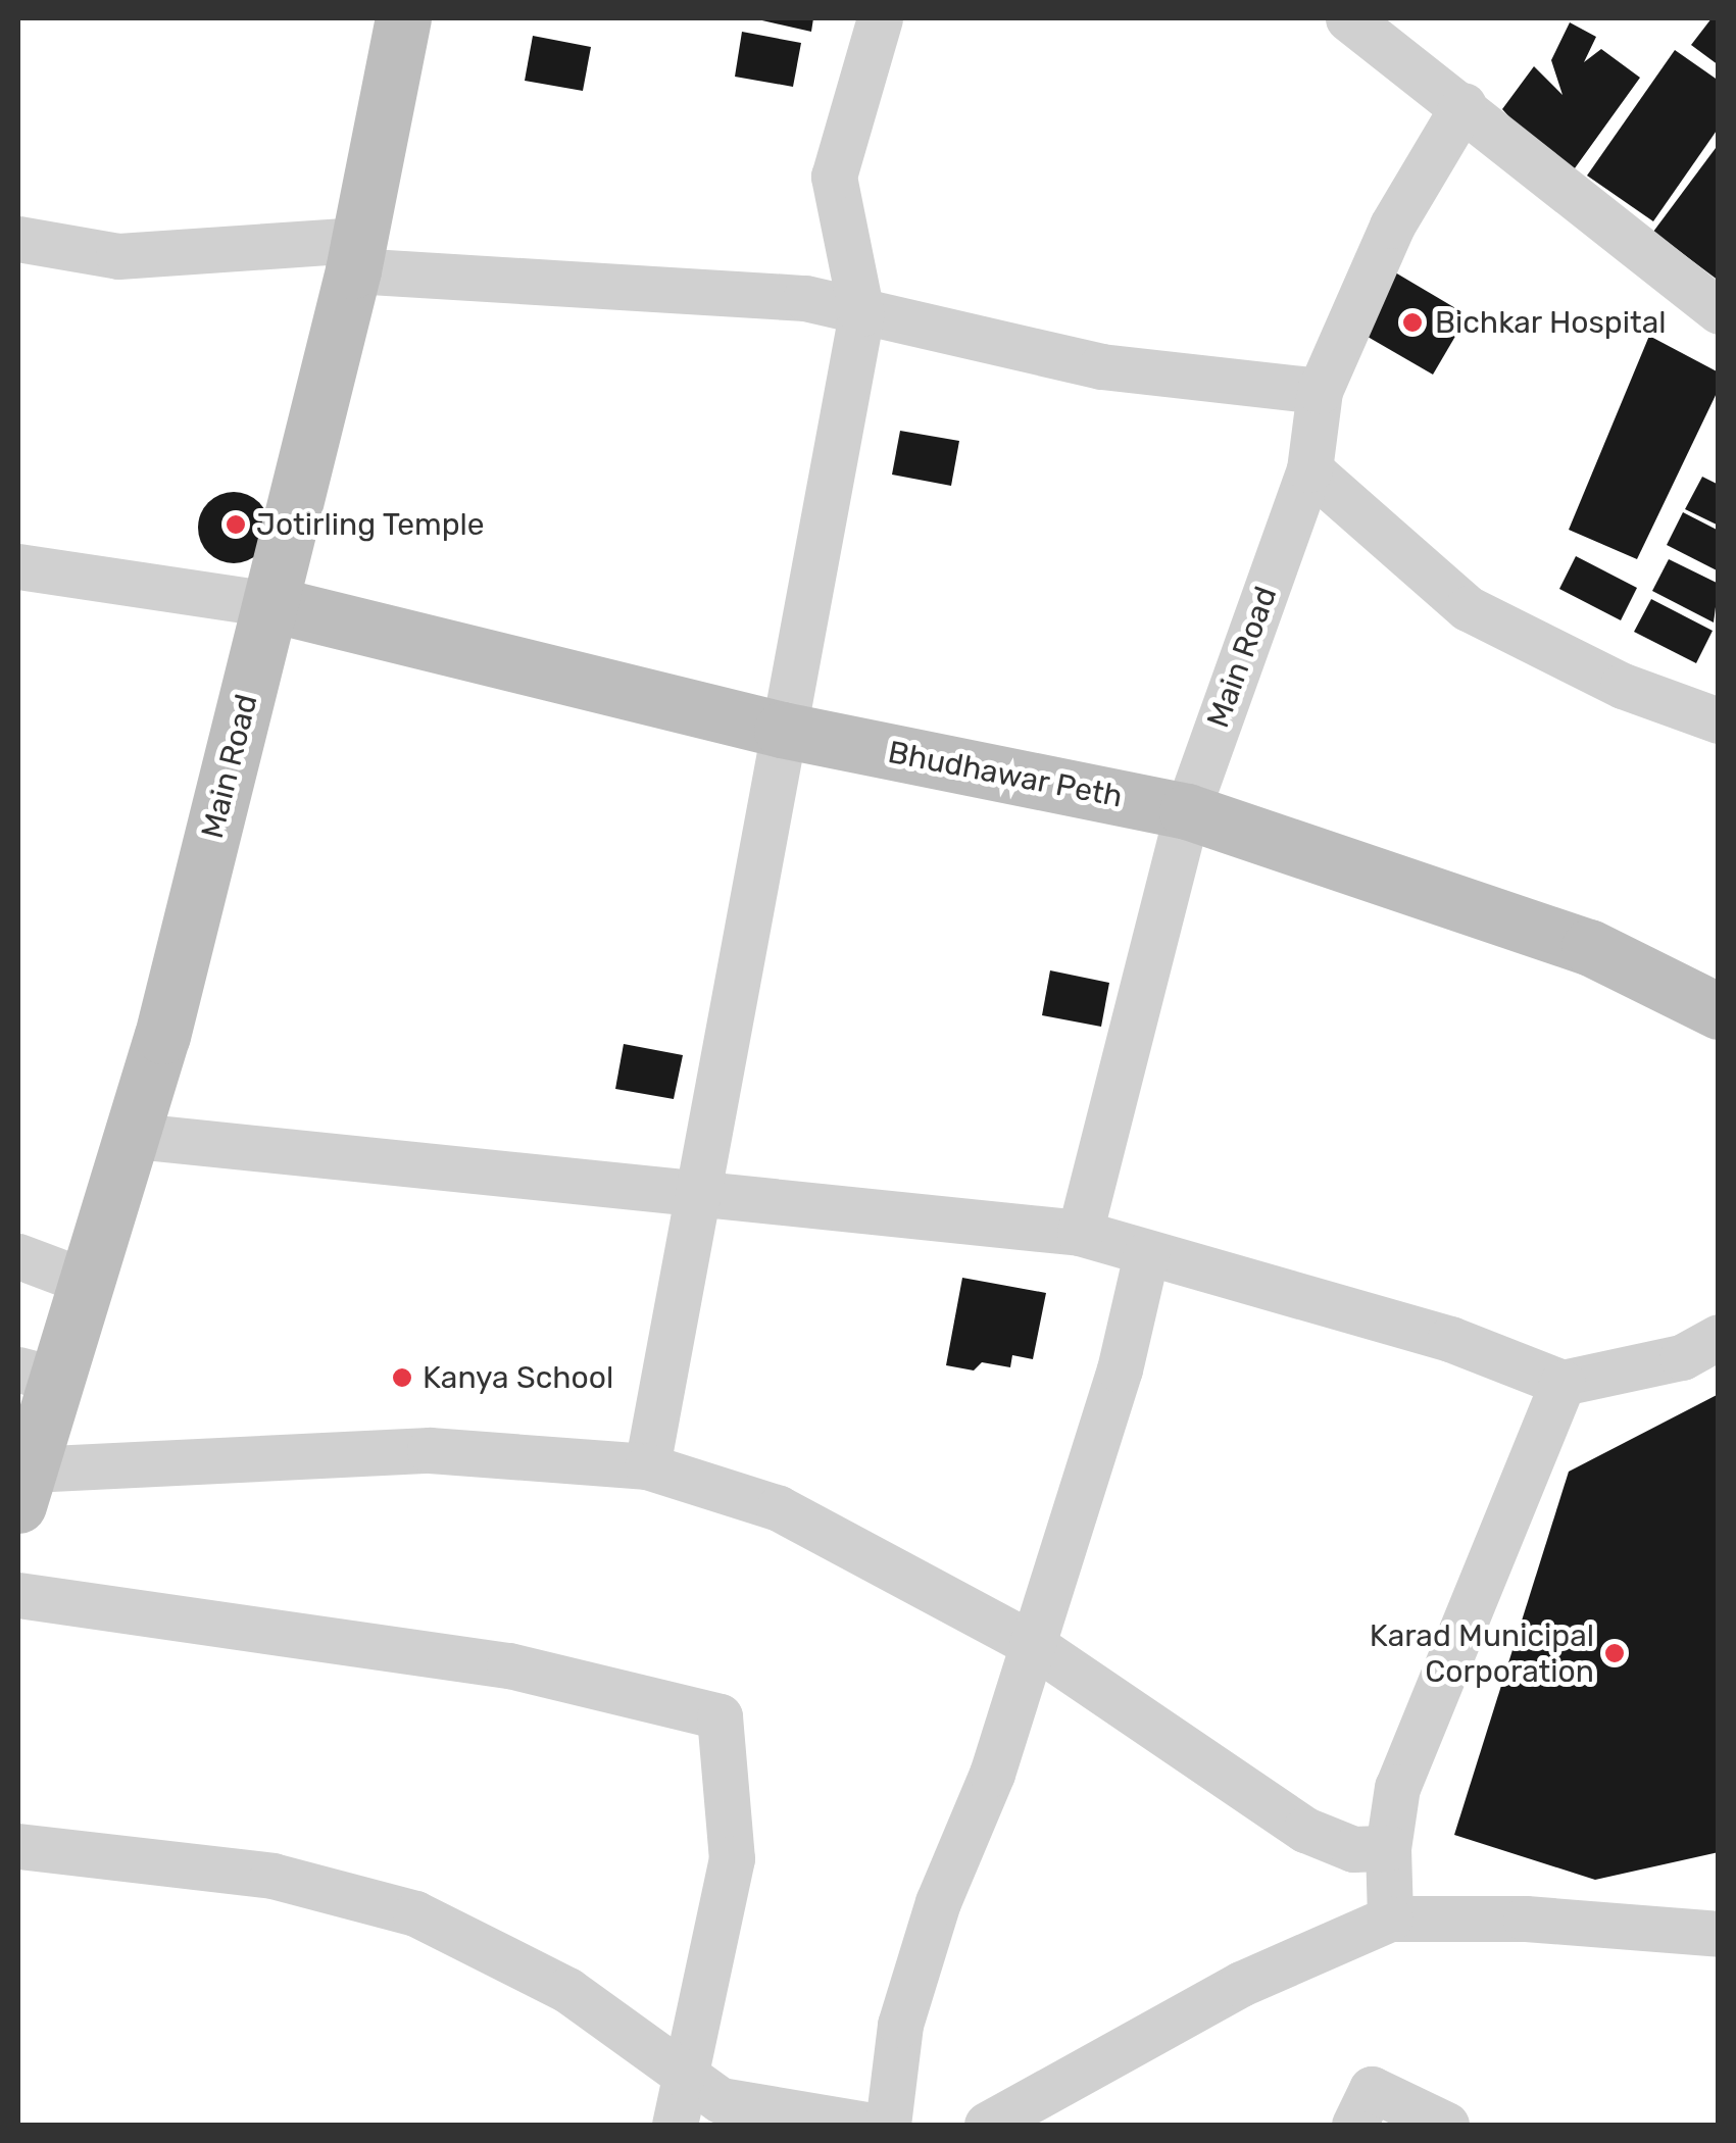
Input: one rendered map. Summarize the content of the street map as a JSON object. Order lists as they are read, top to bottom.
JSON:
{
  "streets": {
    "street": ["Main Road", "Bhudhawar Peth"]
  },
  "crossings": [
    ["Main Road", "Bhudhawar Peth"]
  ],
  "places": [
    "Bichkar Hospital",
    "Jotirling Temple",
    "Kanya School",
    "Karad Municipal Corporation"
  ]
}
